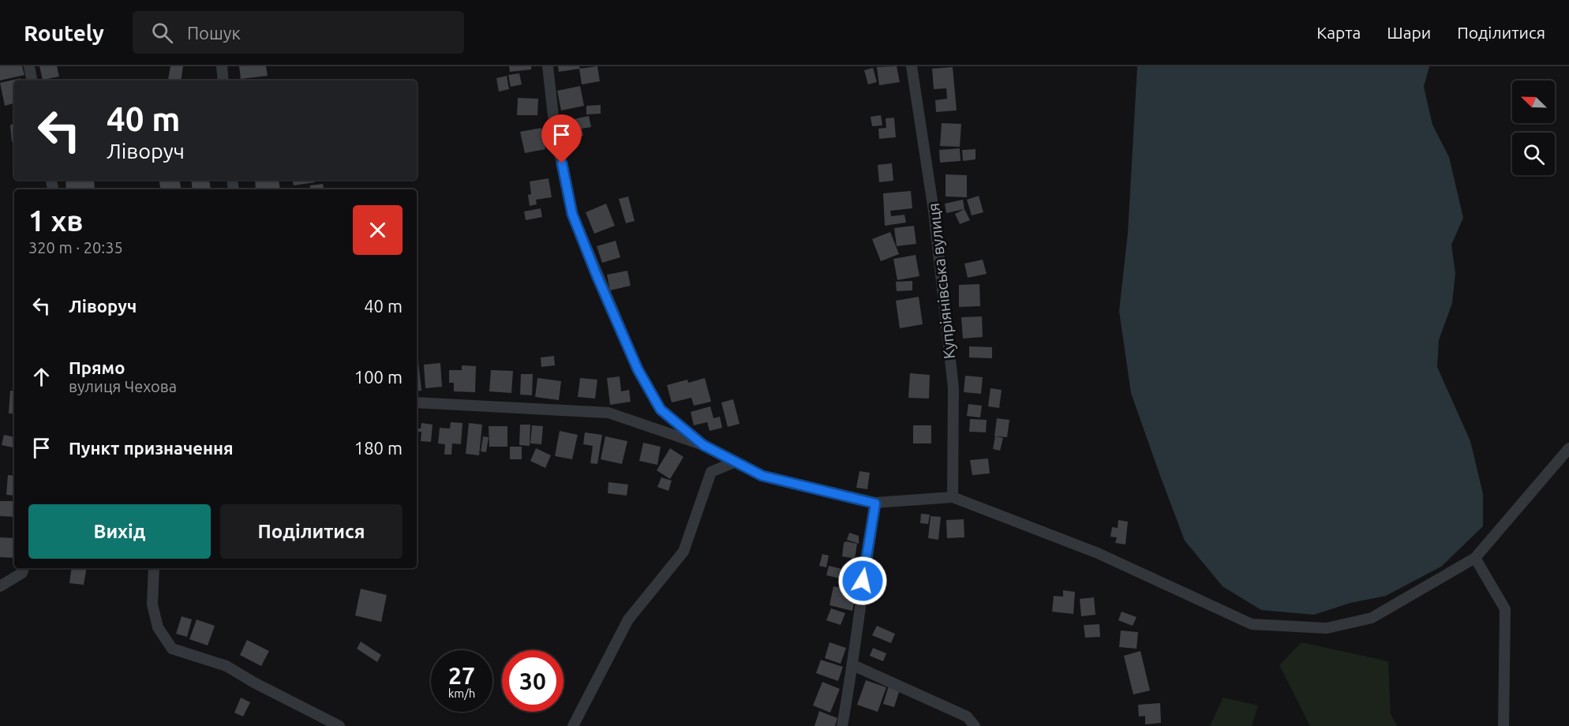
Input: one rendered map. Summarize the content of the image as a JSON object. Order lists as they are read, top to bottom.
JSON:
{
  "streets": {
    "street": ["Купріянівська вулиця"]
  },
  "north": "top left",
  "page": {
    "header": "Routely",
    "search": "Пошук",
    "nav": ["Карта", "Шари", "Поділитися"],
    "turn": ["40 m", "Ліворуч"],
    "heading": ["1 хв", "320 m · 20:35"],
    "list": [
      {
        "name": "Ліворуч",
        "value": "40 m"
      },
      {
        "name": "Прямо",
        "note": "вулиця Чехова",
        "value": "100 m"
      },
      {
        "name": "Пункт призначення",
        "value": "180 m"
      }
    ],
    "buttons": ["Вихід", "Поділитися"],
    "speed": "27 km/h",
    "limit": "30"
  }
}
